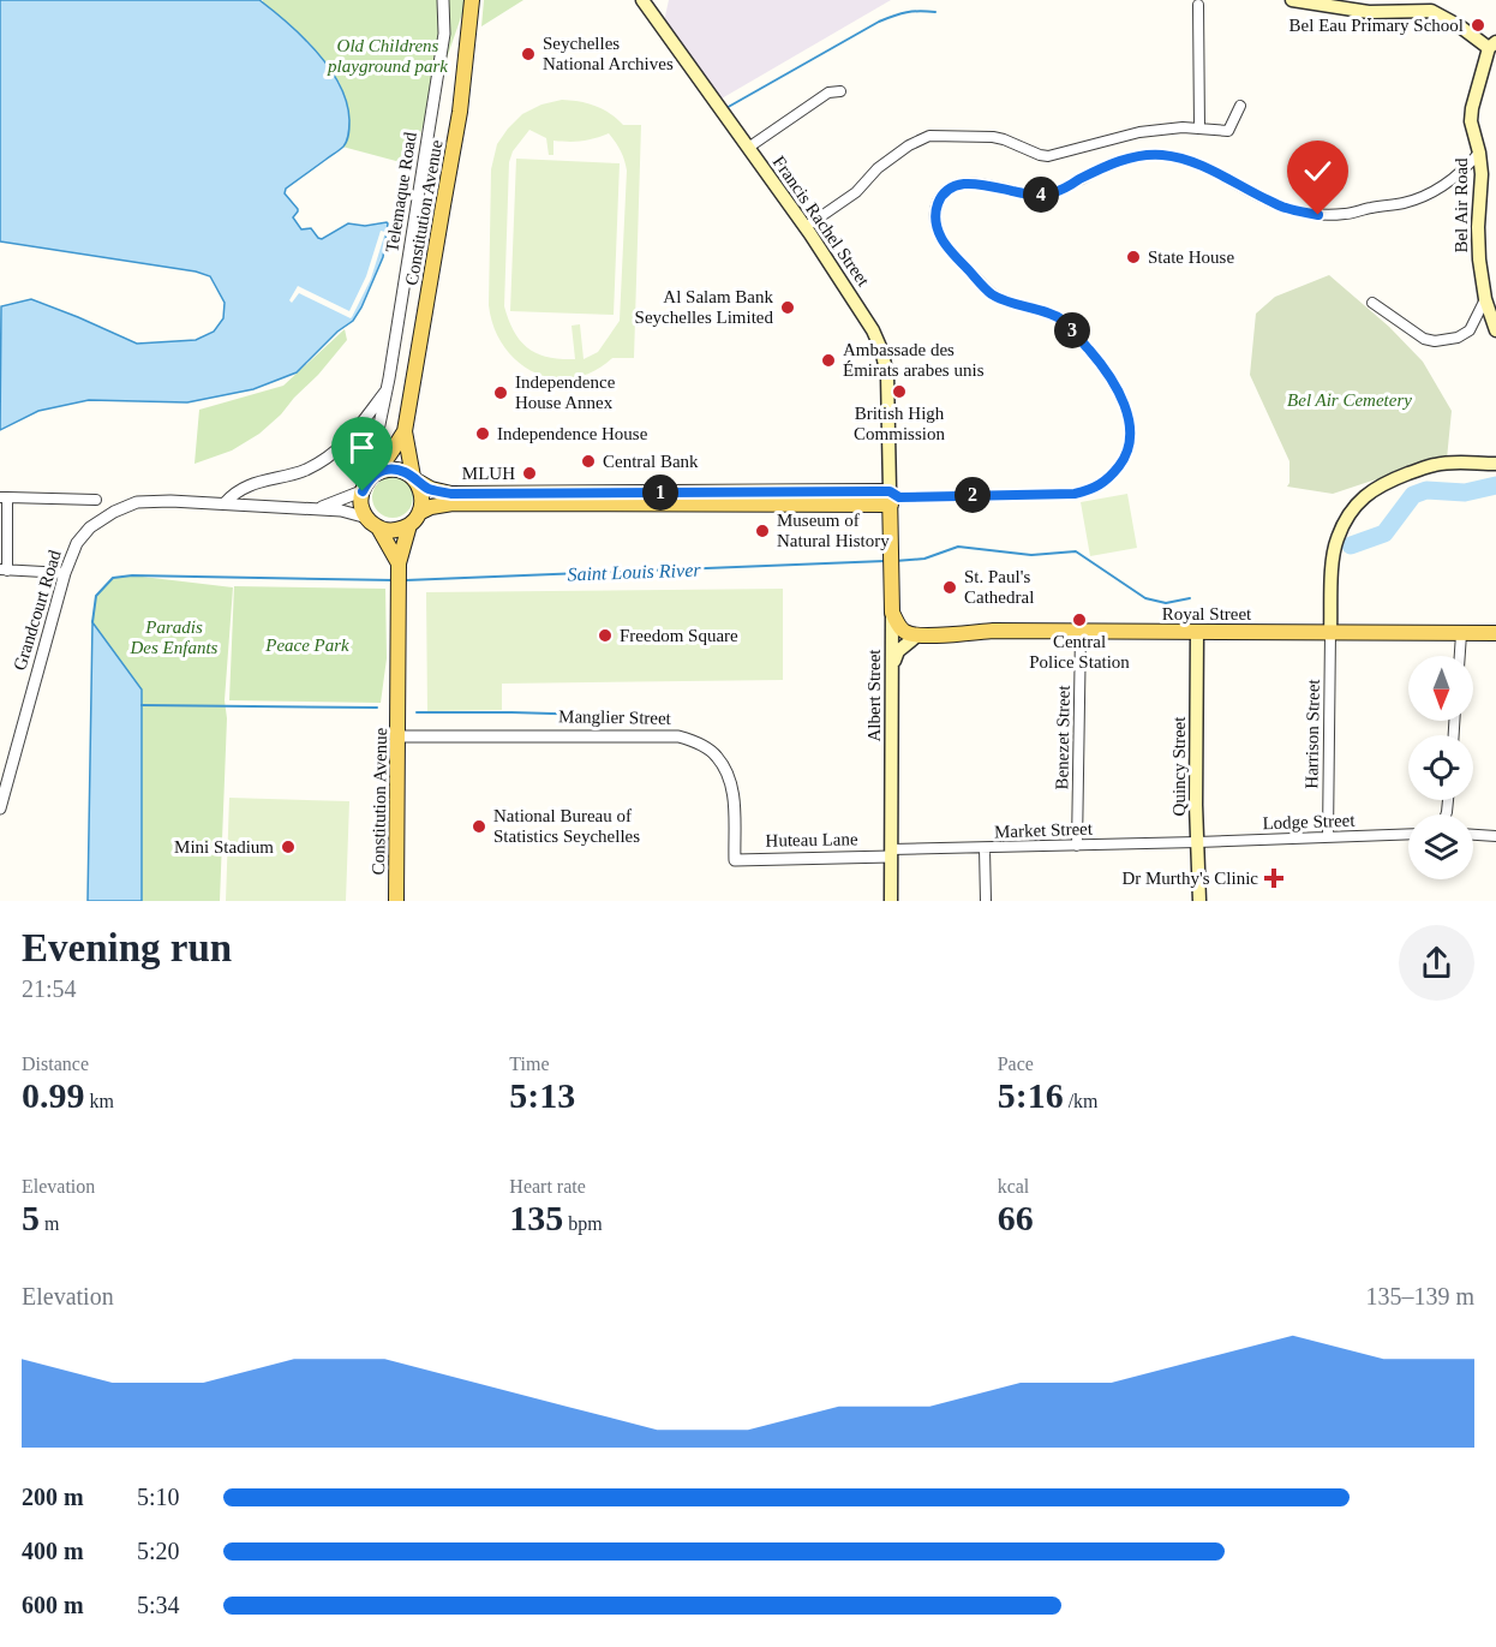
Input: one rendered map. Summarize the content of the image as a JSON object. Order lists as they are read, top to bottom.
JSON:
{
  "streets": {
    "main road": [
      "Bel Air Road",
      "Constitution Avenue",
      "Francis Rachel Street",
      "Royal Street",
      "Albert Street",
      "Quincy Street"
    ],
    "street": [
      "Telemaque Road",
      "Grandcourt Road",
      "Manglier Street",
      "Harrison Street",
      "Benezet Street",
      "Lodge Street",
      "Market Street",
      "Huteau Lane"
    ]
  },
  "crossings": [
    ["Telemaque Road", "Constitution Avenue"],
    ["Telemaque Road", "Grandcourt Road"],
    ["Constitution Avenue", "Grandcourt Road"],
    ["Constitution Avenue", "Manglier Street"],
    ["Francis Rachel Street", "Albert Street"],
    ["Royal Street", "Harrison Street"],
    ["Royal Street", "Benezet Street"],
    ["Royal Street", "Quincy Street"],
    ["Albert Street", "Market Street"],
    ["Albert Street", "Huteau Lane"],
    ["Manglier Street", "Huteau Lane"],
    ["Harrison Street", "Lodge Street"],
    ["Benezet Street", "Market Street"],
    ["Quincy Street", "Lodge Street"],
    ["Quincy Street", "Market Street"],
    ["Lodge Street", "Market Street"],
    ["Market Street", "Huteau Lane"]
  ],
  "water": ["Saint Louis River"],
  "parks": [
    "Old Childrens playground park",
    "Bel Air Cemetery",
    "Paradis Des Enfants",
    "Peace Park"
  ],
  "places": {
    "other": [
      "Bel Eau Primary School",
      "Seychelles National Archives",
      "State House",
      "Al Salam Bank Seychelles Limited",
      "Ambassade des Émirats arabes unis",
      "British High Commission",
      "Independence House Annex",
      "Independence House",
      "Central Bank",
      "MLUH",
      "Museum of Natural History",
      "St. Paul's Cathedral",
      "Central Police Station",
      "Freedom Square",
      "National Bureau of Statistics Seychelles",
      "Mini Stadium"
    ],
    "health": ["Dr Murthy's Clinic"]
  },
  "north": "bottom",
  "page": {
    "pins": [
      "4",
      "3",
      "1",
      "2"
    ],
    "heading": ["Evening run", "21:54"],
    "stats": [
      ["Distance", "0.99 km"],
      ["Time", "5:13"],
      ["Pace", "5:16 /km"],
      ["Elevation", "5 m"],
      ["Heart rate", "135 bpm"],
      ["kcal", "66"]
    ],
    "chart": ["Elevation", "135–139 m"],
    "list": [
      {
        "name": "200 m",
        "note": "5:10"
      },
      {
        "name": "400 m",
        "note": "5:20"
      },
      {
        "name": "600 m",
        "note": "5:34"
      }
    ]
  }
}
